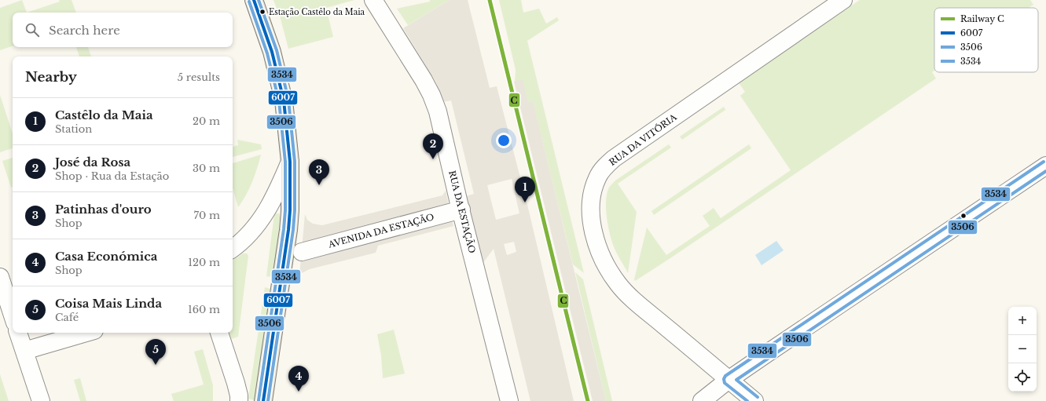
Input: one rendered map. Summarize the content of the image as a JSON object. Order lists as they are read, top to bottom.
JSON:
{
  "streets": {
    "street": ["RUA DA VITÓRIA", "RUA DA ESTAÇÃO", "AVENIDA DA ESTAÇÃO"]
  },
  "crossings": [
    ["RUA DA ESTAÇÃO", "AVENIDA DA ESTAÇÃO"]
  ],
  "places": ["Estação Castêlo da Maia"],
  "lines": [
    "rail line C",
    "transit line 6007",
    "transit line 3534",
    "transit line 3506"
  ],
  "legend": [
    "Railway C",
    "6007",
    "3506",
    "3534"
  ],
  "page": {
    "search": "Search here",
    "heading": ["Nearby", "5 results"],
    "list": [
      {
        "mark": "1",
        "name": "Castêlo da Maia",
        "note": "Station",
        "value": "20 m"
      },
      {
        "mark": "2",
        "name": "José da Rosa",
        "note": "Shop · Rua da Estação",
        "value": "30 m"
      },
      {
        "mark": "3",
        "name": "Patinhas d'ouro",
        "note": "Shop",
        "value": "70 m"
      },
      {
        "mark": "4",
        "name": "Casa Económica",
        "note": "Shop",
        "value": "120 m"
      },
      {
        "mark": "5",
        "name": "Coisa Mais Linda",
        "note": "Café",
        "value": "160 m"
      }
    ],
    "pins": [
      "2",
      "3",
      "1",
      "5",
      "4"
    ],
    "map_buttons": ["+", "−"]
  }
}
